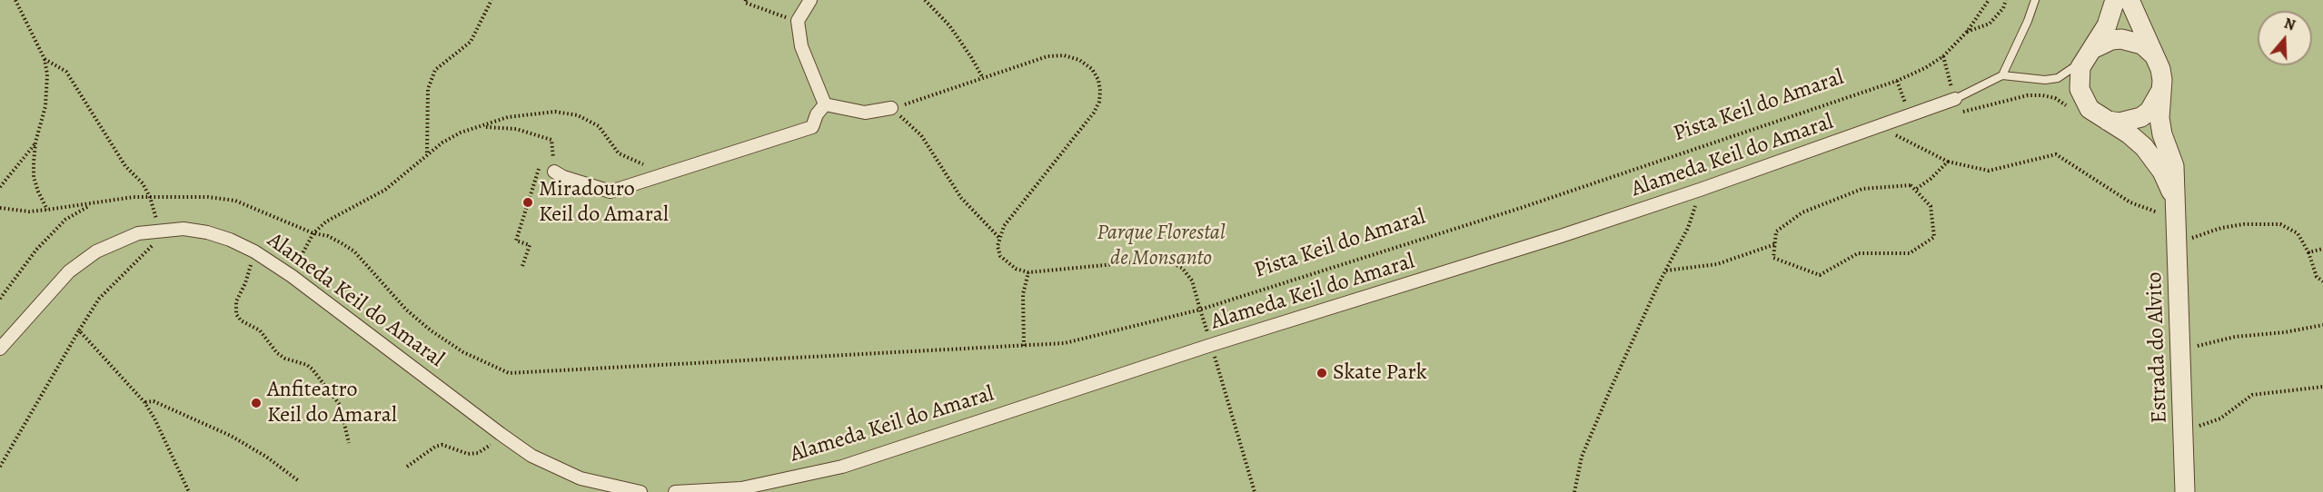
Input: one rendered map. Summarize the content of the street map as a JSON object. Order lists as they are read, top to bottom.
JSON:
{
  "streets": {
    "street": ["Alameda Keil do Amaral", "Estrada do Alvito"],
    "path": ["Pista Keil do Amaral"]
  },
  "parks": ["Parque Florestal de Monsanto"],
  "places": ["Miradouro Keil do Amaral", "Skate Park", "Anfiteatro Keil do Amaral"],
  "north": "top"
}
